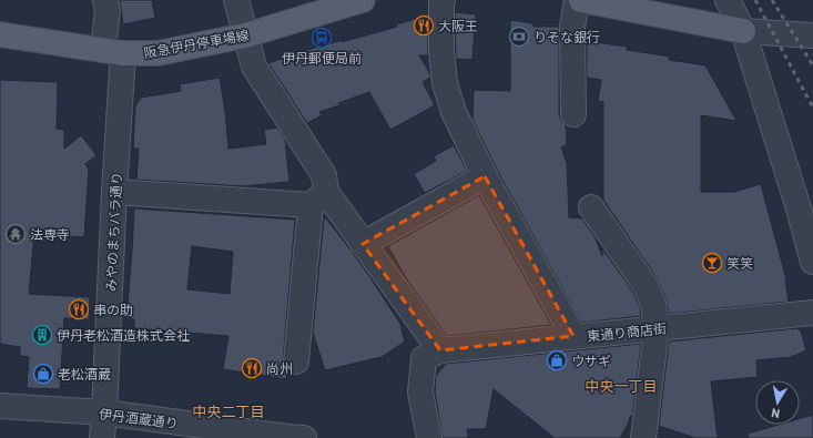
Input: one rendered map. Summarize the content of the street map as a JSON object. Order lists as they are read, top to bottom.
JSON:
{
  "streets": {
    "main road": ["阪急伊丹停車場線"],
    "street": ["みやのまちバラ通り", "東通り商店街", "伊丹酒蔵通り"]
  },
  "crossings": [
    ["阪急伊丹停車場線", "みやのまちバラ通り"],
    ["みやのまちバラ通り", "伊丹酒蔵通り"]
  ],
  "districts": ["中央一丁目", "中央二丁目"],
  "places": {
    "restaurant": ["大阪王", "串の助", "尚州"],
    "bank": ["りそな銀行"],
    "bus stop": ["伊丹郵便局前"],
    "temple": ["法専寺"],
    "bar": ["笑笑"],
    "building": ["伊丹老松酒造株式会社"],
    "shop": ["ウサギ", "老松酒蔵"]
  },
  "north": "bottom"
}
